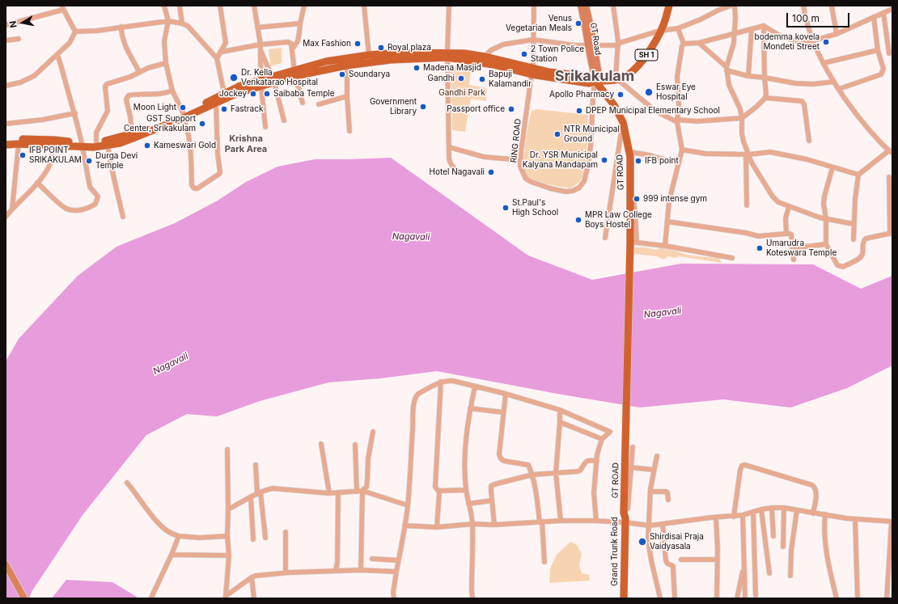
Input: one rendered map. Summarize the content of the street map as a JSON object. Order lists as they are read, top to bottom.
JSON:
{
  "streets": {
    "main road": [
      "GT Road",
      "SH 1",
      "GT ROAD",
      "Grand Trunk Road"
    ],
    "street": ["RING ROAD"]
  },
  "crossings": [
    ["GT Road", "SH 1"],
    ["GT Road", "RING ROAD"],
    ["GT Road", "GT ROAD"],
    ["SH 1", "RING ROAD"],
    ["SH 1", "GT ROAD"],
    ["RING ROAD", "GT ROAD"],
    ["GT ROAD", "Grand Trunk Road"]
  ],
  "districts": ["Srikakulam", "Krishna Park Area"],
  "water": ["Nagavali"],
  "parks": ["Gandhi Park"],
  "places": [
    "Venus Vegetarian Meals",
    "bodemma kovela Mondeti Street",
    "Max Fashion",
    "Royal plaza",
    "2 Town Police Station",
    "Madena Masjid",
    "Soundarya",
    "Dr. Kella Venkatarao Hospital",
    "Gandhi",
    "Bapuji Kalamandir",
    "Eswar Eye Hospital",
    "Jockey",
    "Saibaba Temple",
    "Apollo Pharmacy",
    "Government Library",
    "Moon Light",
    "Fastrack",
    "Passport office",
    "DPEP Municipal Elementary School",
    "GST Support Center, Srikakulam",
    "NTR Municipal Ground",
    "Kameswari Gold",
    "IFB POINT SRIKAKULAM",
    "Dr. YSR Municipal Kalyana Mandapam",
    "Durga Devi Temple",
    "IFB point",
    "Hotel Nagavali",
    "999 intense gym",
    "St.Paul's High School",
    "MPR Law College Boys Hostel",
    "Umarudra Koteswara Temple",
    "Shirdisai Praja Vaidyasala"
  ],
  "scale_bar": "100 m",
  "north": "left"
}
